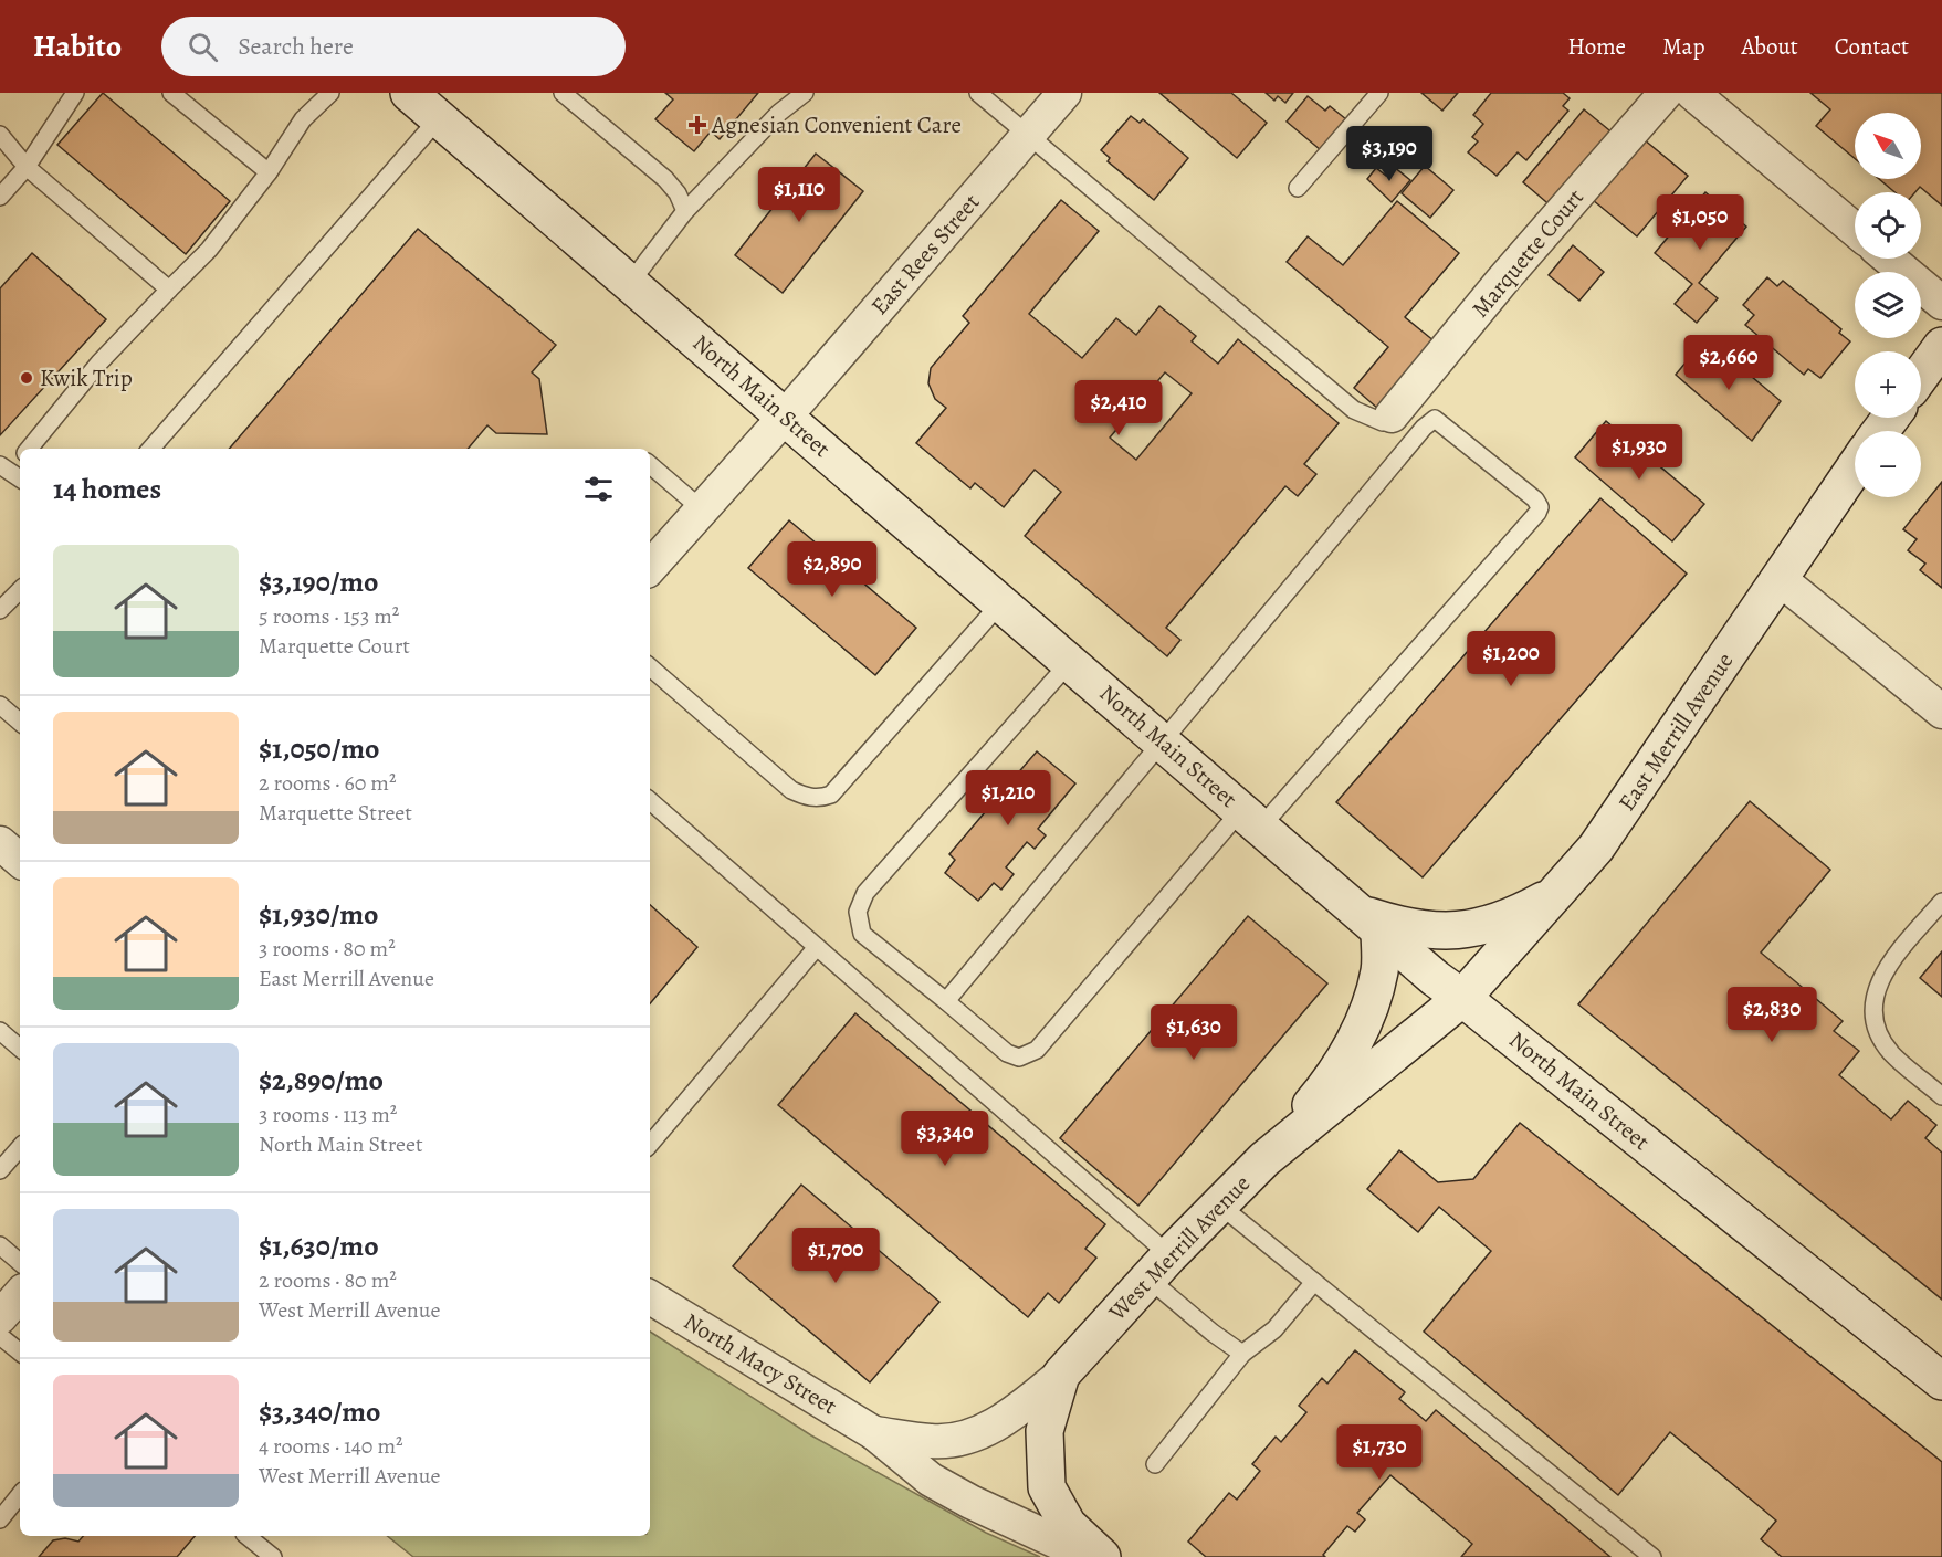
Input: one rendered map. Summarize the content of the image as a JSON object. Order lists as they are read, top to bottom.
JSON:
{
  "streets": {
    "main road": ["North Main Street", "East Merrill Avenue", "West Merrill Avenue"],
    "street": ["Marquette Court", "East Rees Street", "North Macy Street"]
  },
  "crossings": [
    ["East Rees Street", "North Main Street"],
    ["North Main Street", "East Merrill Avenue"],
    ["North Main Street", "West Merrill Avenue"],
    ["East Merrill Avenue", "West Merrill Avenue"],
    ["West Merrill Avenue", "North Macy Street"]
  ],
  "places": {
    "health": ["Agnesian Convenient Care"],
    "other": ["Kwik Trip"]
  },
  "north": "top left",
  "page": {
    "header": "Habito",
    "search": "Search here",
    "nav": [
      "Home",
      "Map",
      "About",
      "Contact"
    ],
    "map_buttons": ["+", "−"],
    "price": [
      "$3,190",
      "$1,110",
      "$1,050",
      "$2,660",
      "$2,410",
      "$1,930",
      "$2,890",
      "$1,200",
      "$1,210",
      "$2,830",
      "$1,630",
      "$3,340",
      "$1,700",
      "$1,730"
    ],
    "heading": "14 homes",
    "list": [
      {
        "name": "$3,190/mo",
        "note": "5 rooms · 153 m² · Marquette Court"
      },
      {
        "name": "$1,050/mo",
        "note": "2 rooms · 60 m² · Marquette Street"
      },
      {
        "name": "$1,930/mo",
        "note": "3 rooms · 80 m² · East Merrill Avenue"
      },
      {
        "name": "$2,890/mo",
        "note": "3 rooms · 113 m² · North Main Street"
      },
      {
        "name": "$1,630/mo",
        "note": "2 rooms · 80 m² · West Merrill Avenue"
      },
      {
        "name": "$3,340/mo",
        "note": "4 rooms · 140 m² · West Merrill Avenue"
      }
    ]
  }
}
